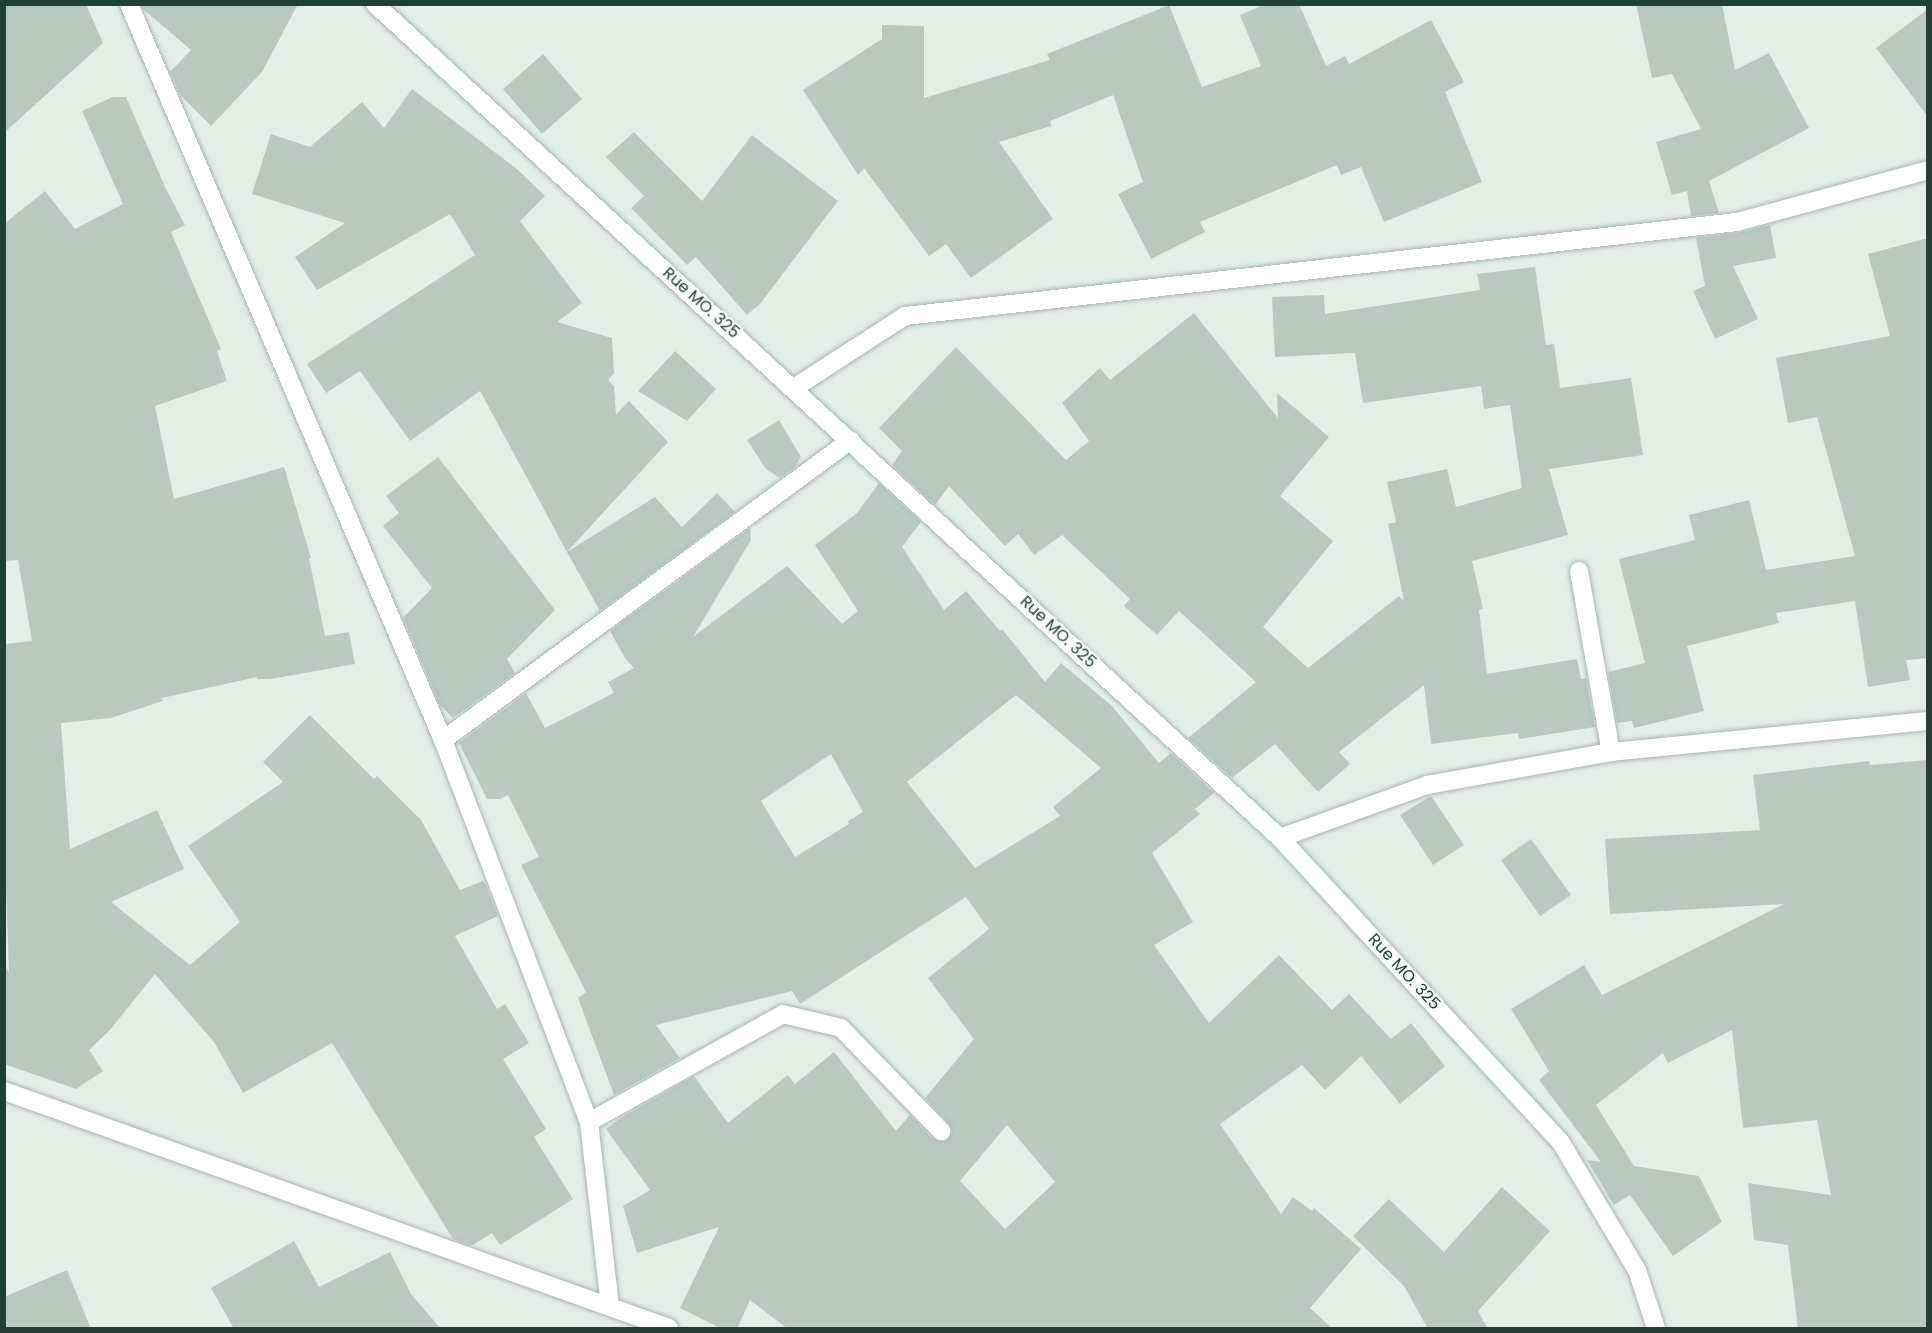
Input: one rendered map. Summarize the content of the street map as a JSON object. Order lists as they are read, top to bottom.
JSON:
{
  "streets": {
    "street": ["Rue MO. 325"]
  }
}
